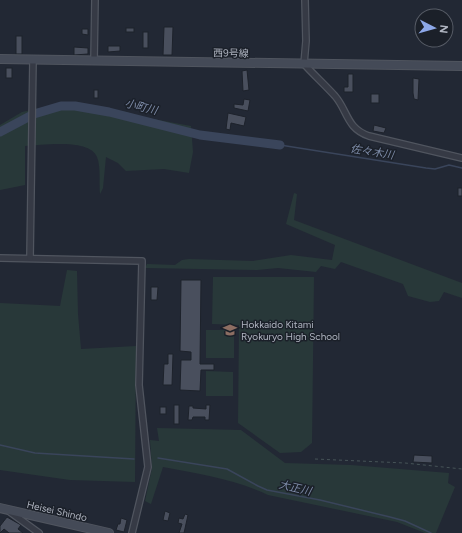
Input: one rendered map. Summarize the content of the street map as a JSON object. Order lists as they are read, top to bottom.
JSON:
{
  "streets": {
    "street": ["西9号線", "Heisei Shindo"]
  },
  "water": ["小町川", "佐々木川", "大正川"],
  "places": {
    "school or university": ["Hokkaido Kitami Ryokuryo High School"]
  },
  "north": "right"
}
